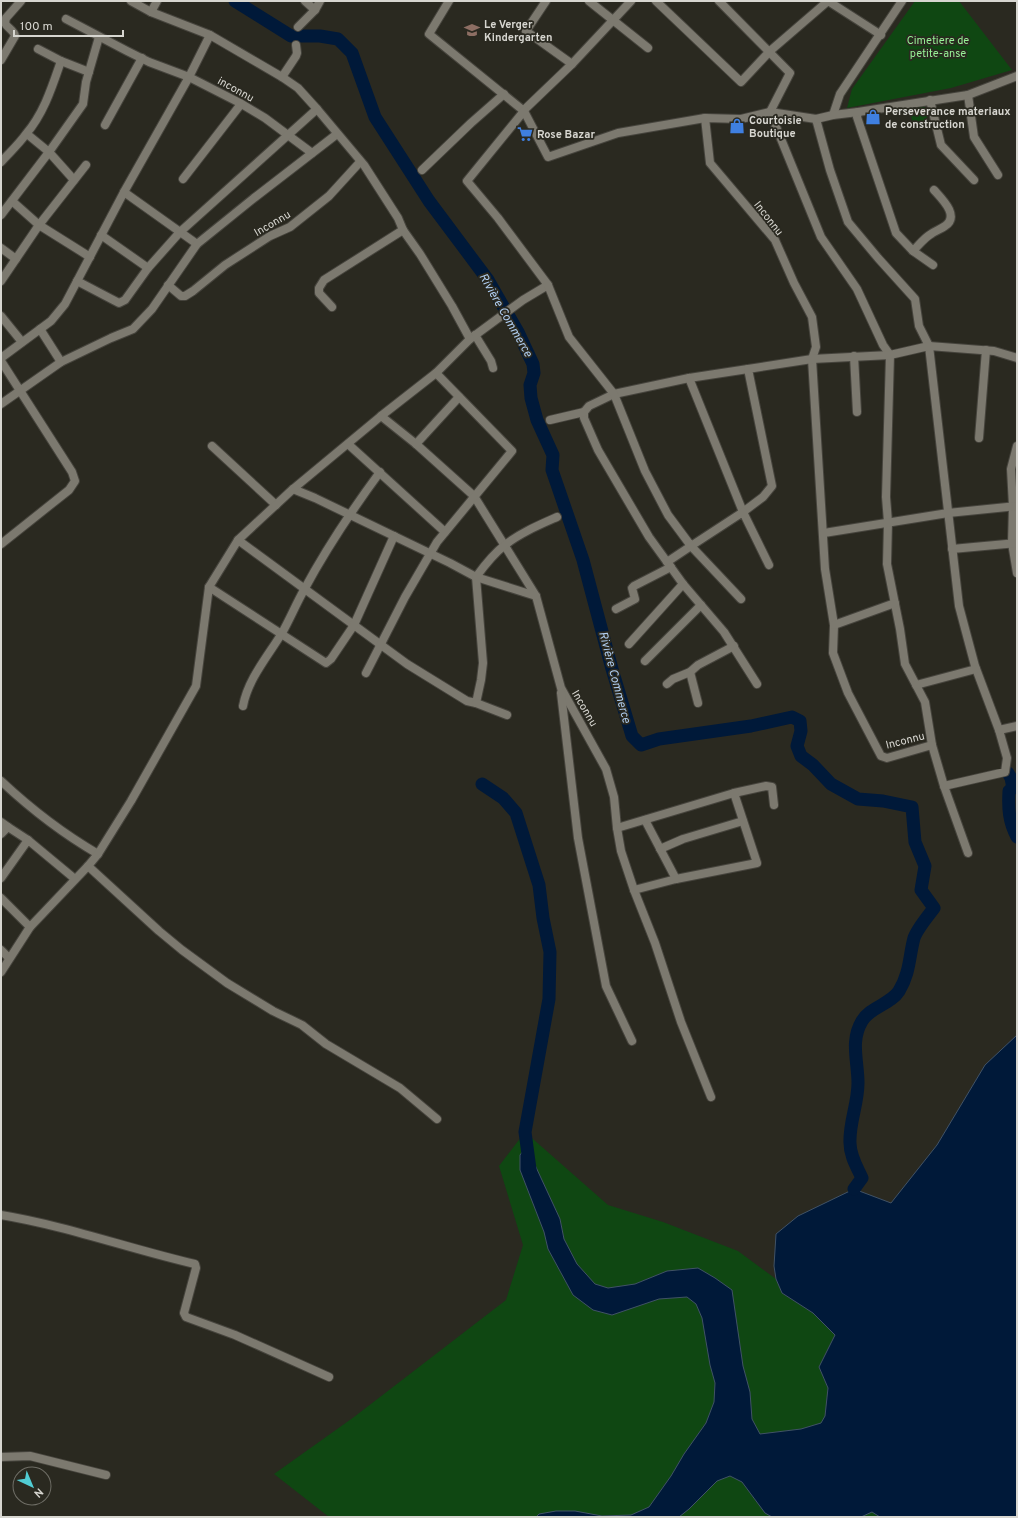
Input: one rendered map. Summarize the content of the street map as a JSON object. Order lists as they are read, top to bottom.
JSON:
{
  "streets": {
    "street": ["inconnu", "Inconnu"]
  },
  "crossings": [
    ["inconnu", "Inconnu"]
  ],
  "water": ["Rivière Commerce"],
  "parks": ["Cimetiere de petite-anse"],
  "places": {
    "school or university": ["Le Verger Kindergarten"],
    "shop": ["Perseverance materiaux de construction", "Courtoisie Boutique"],
    "supermarket": ["Rose Bazar"]
  },
  "scale_bar": "100 m",
  "north": "bottom right"
}
